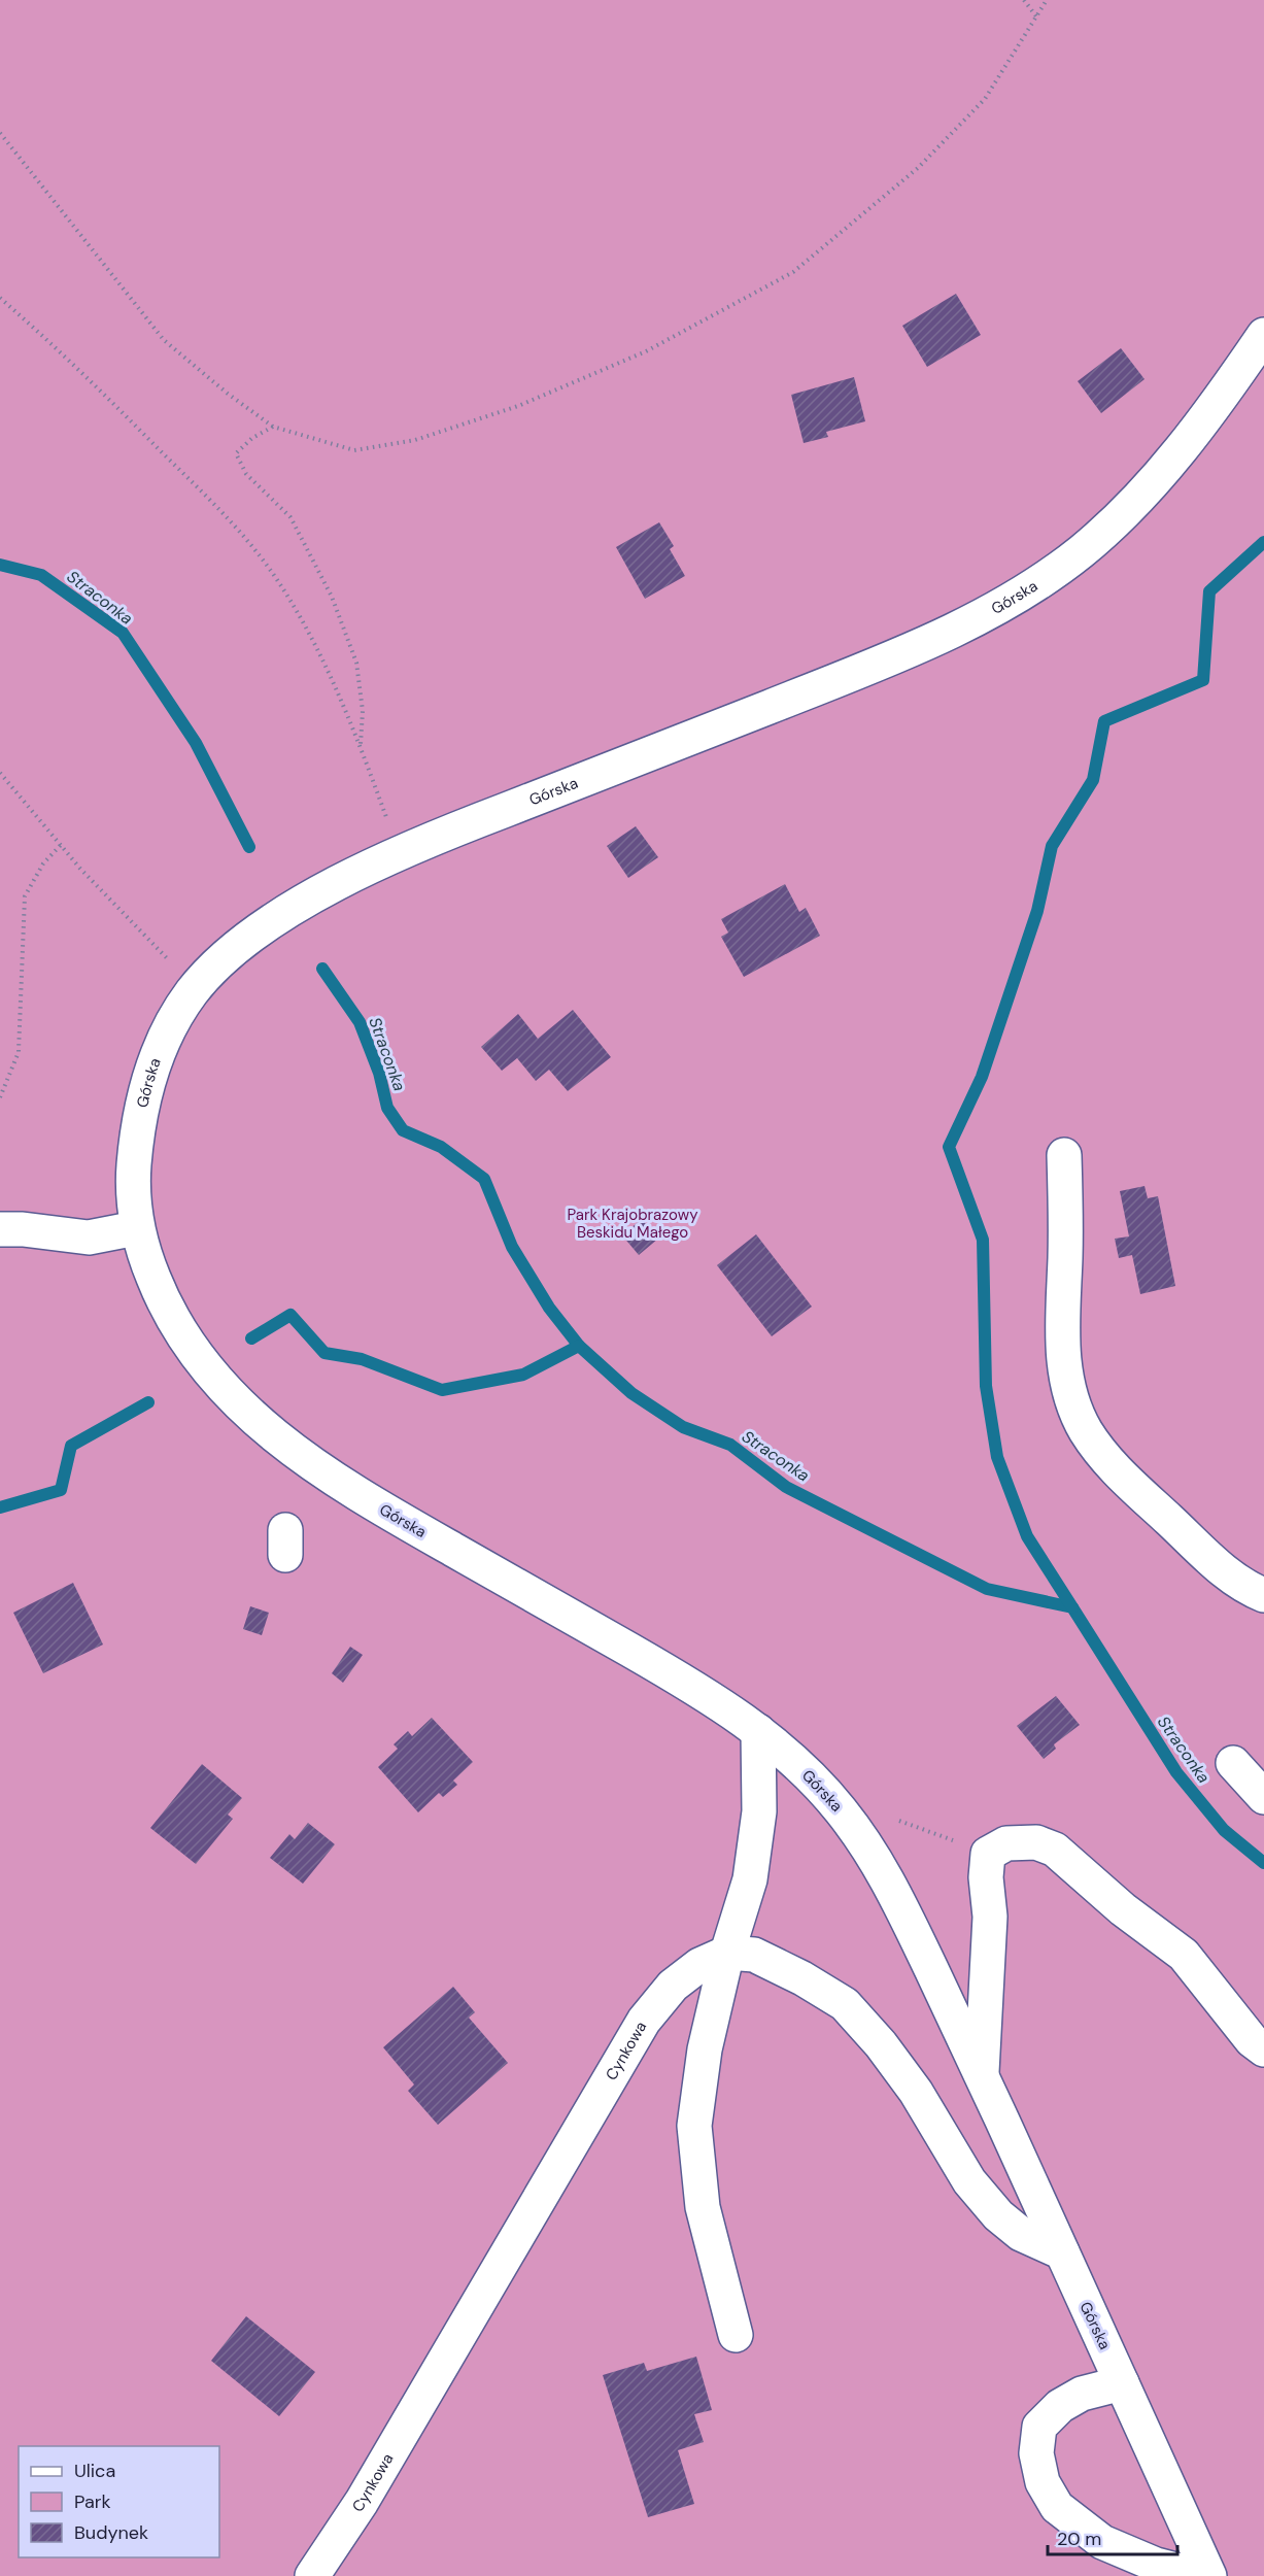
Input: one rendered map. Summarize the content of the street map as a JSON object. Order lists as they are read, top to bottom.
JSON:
{
  "streets": {
    "street": ["Górska", "Cynkowa"]
  },
  "water": ["Straconka"],
  "parks": ["Park Krajobrazowy Beskidu Małego"],
  "legend": ["Ulica", "Park", "Budynek"],
  "scale_bar": "20 m"
}
